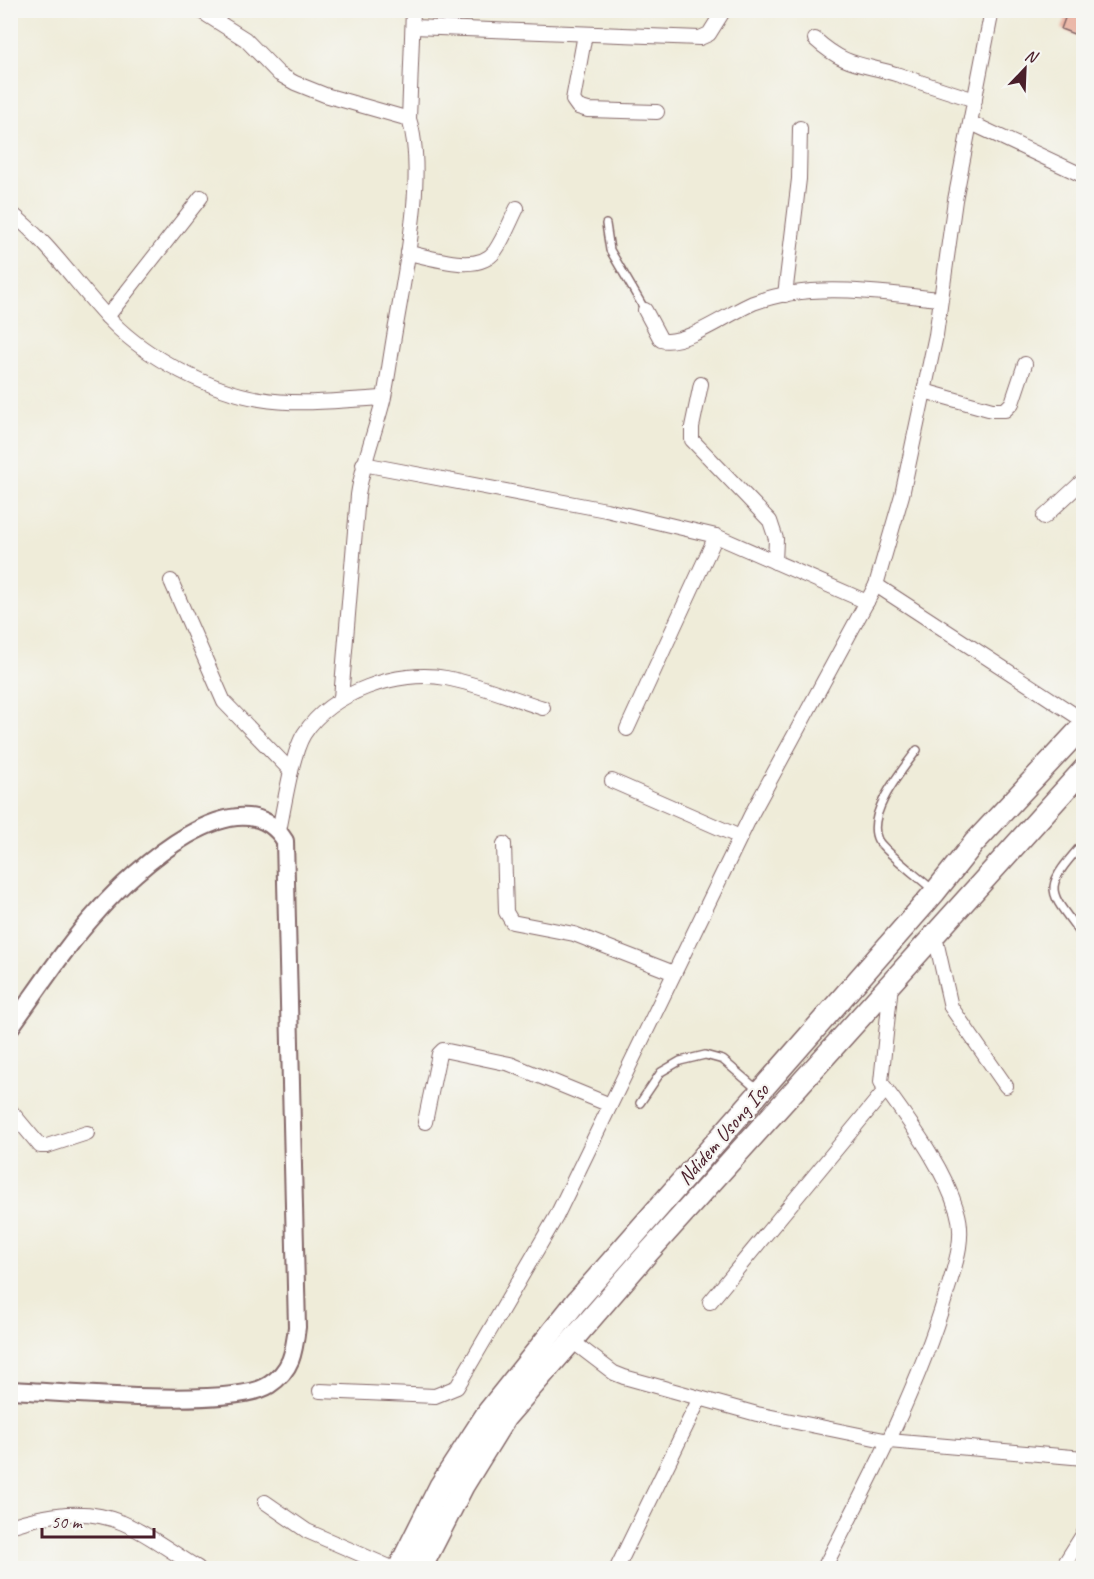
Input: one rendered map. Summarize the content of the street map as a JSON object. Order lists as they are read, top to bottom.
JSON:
{
  "streets": {
    "highway": ["Ndidem Usong Iso"]
  },
  "scale_bar": "50 m",
  "north": "top right"
}
